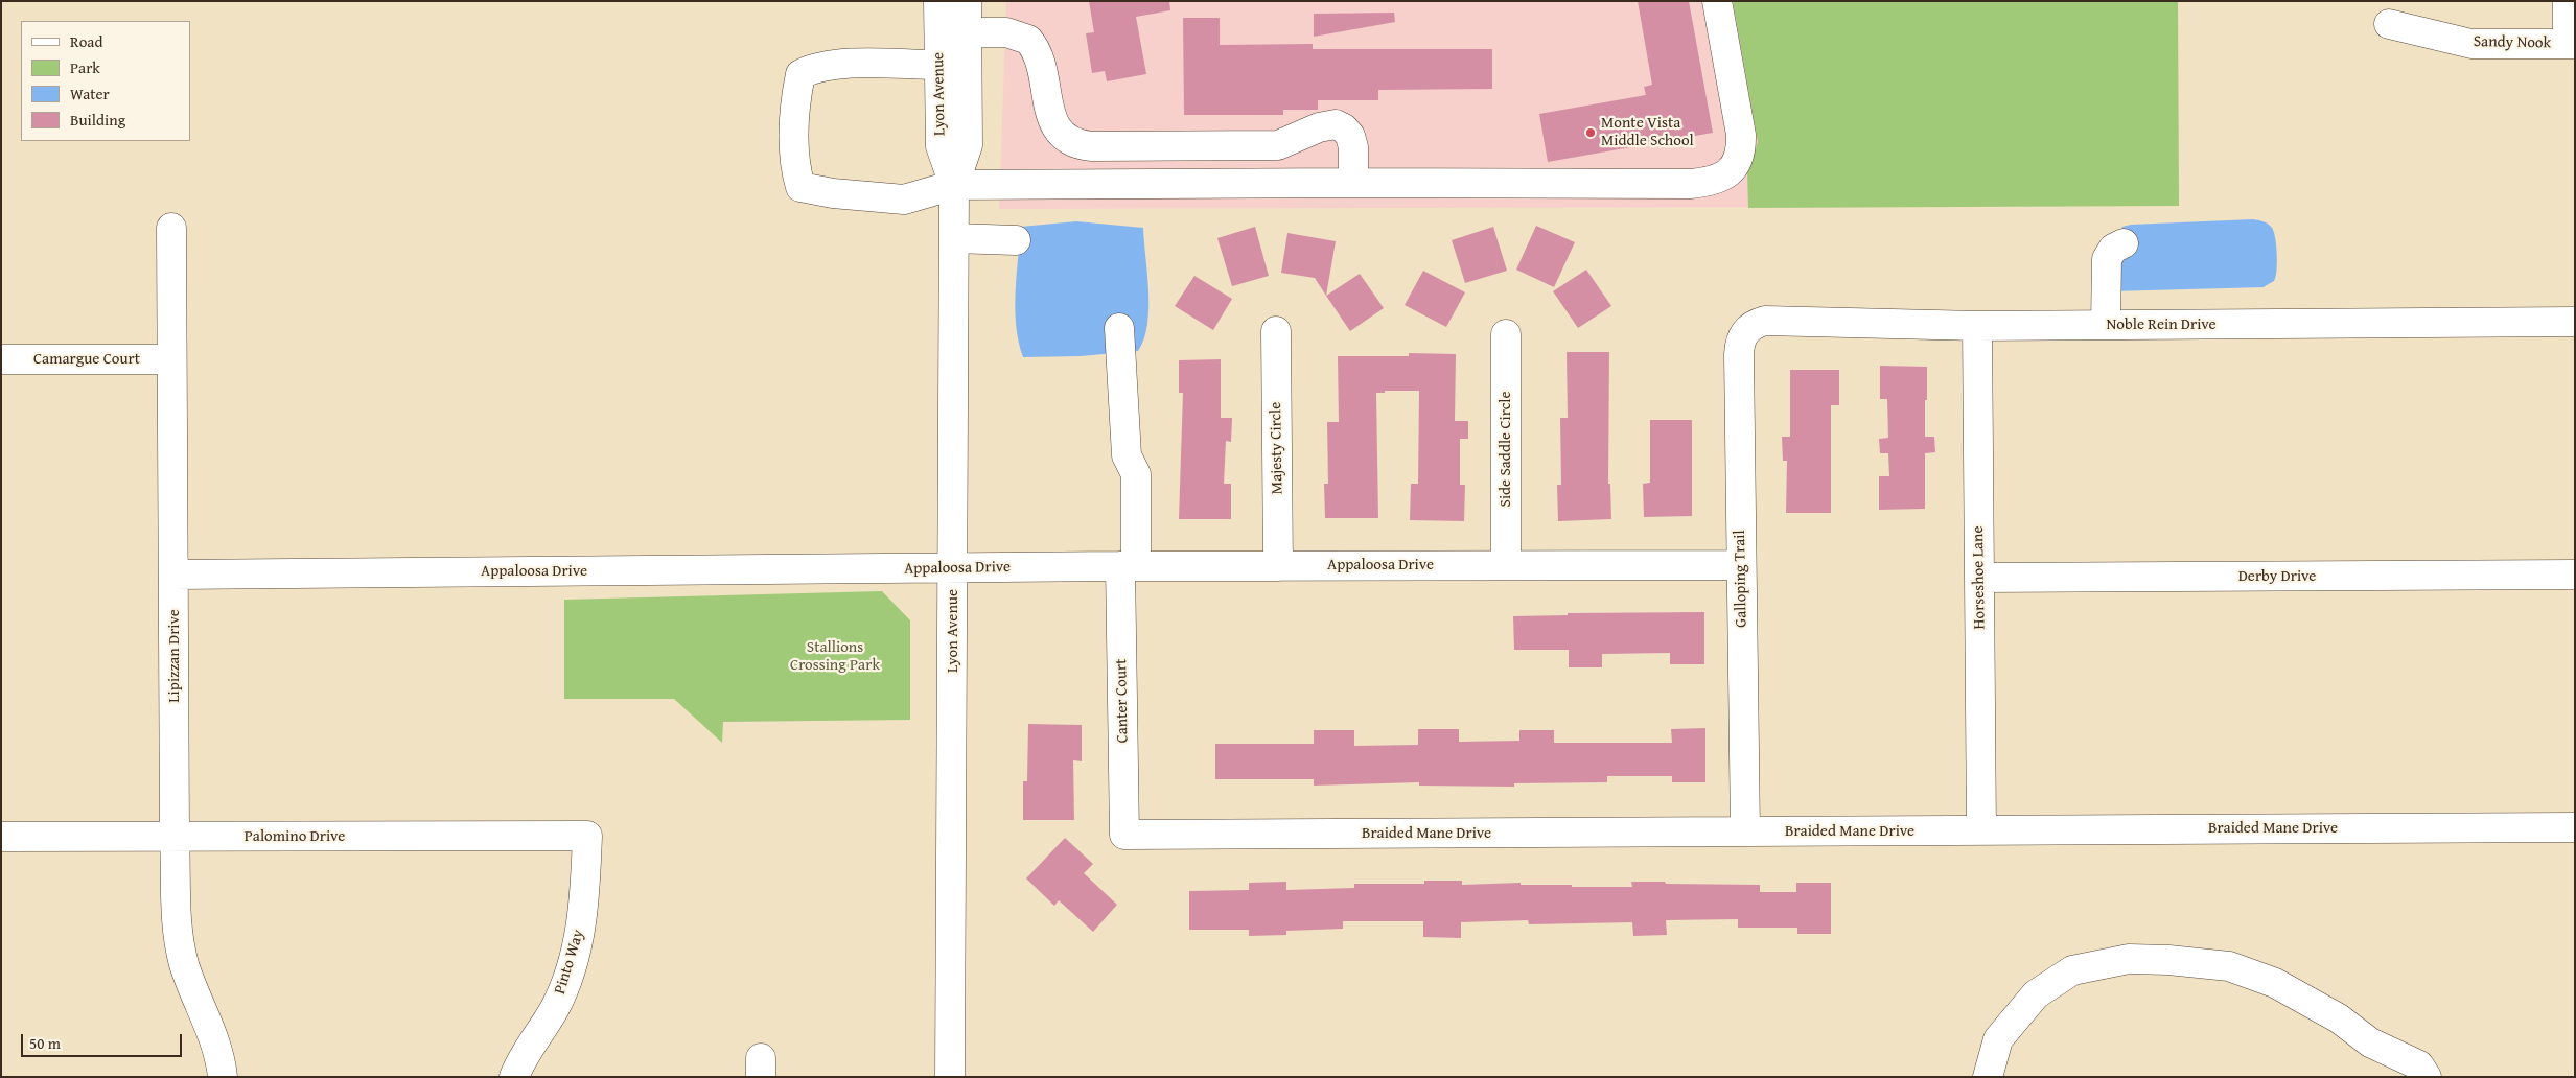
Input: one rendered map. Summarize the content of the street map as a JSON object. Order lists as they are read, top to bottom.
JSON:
{
  "streets": {
    "street": [
      "Sandy Nook",
      "Lyon Avenue",
      "Noble Rein Drive",
      "Camargue Court",
      "Majesty Circle",
      "Side Saddle Circle",
      "Appaloosa Drive",
      "Derby Drive",
      "Horseshoe Lane",
      "Galloping Trail",
      "Lipizzan Drive",
      "Canter Court",
      "Braided Mane Drive",
      "Palomino Drive",
      "Pinto Way"
    ]
  },
  "crossings": [
    ["Lyon Avenue", "Appaloosa Drive"],
    ["Noble Rein Drive", "Horseshoe Lane"],
    ["Noble Rein Drive", "Galloping Trail"],
    ["Camargue Court", "Lipizzan Drive"],
    ["Majesty Circle", "Appaloosa Drive"],
    ["Side Saddle Circle", "Appaloosa Drive"],
    ["Appaloosa Drive", "Galloping Trail"],
    ["Appaloosa Drive", "Lipizzan Drive"],
    ["Appaloosa Drive", "Canter Court"],
    ["Derby Drive", "Horseshoe Lane"],
    ["Horseshoe Lane", "Braided Mane Drive"],
    ["Galloping Trail", "Braided Mane Drive"],
    ["Lipizzan Drive", "Palomino Drive"],
    ["Canter Court", "Braided Mane Drive"],
    ["Palomino Drive", "Pinto Way"]
  ],
  "parks": ["Stallions Crossing Park"],
  "places": ["Monte Vista Middle School"],
  "legend": [
    "Road",
    "Park",
    "Water",
    "Building"
  ],
  "scale_bar": "50 m"
}
